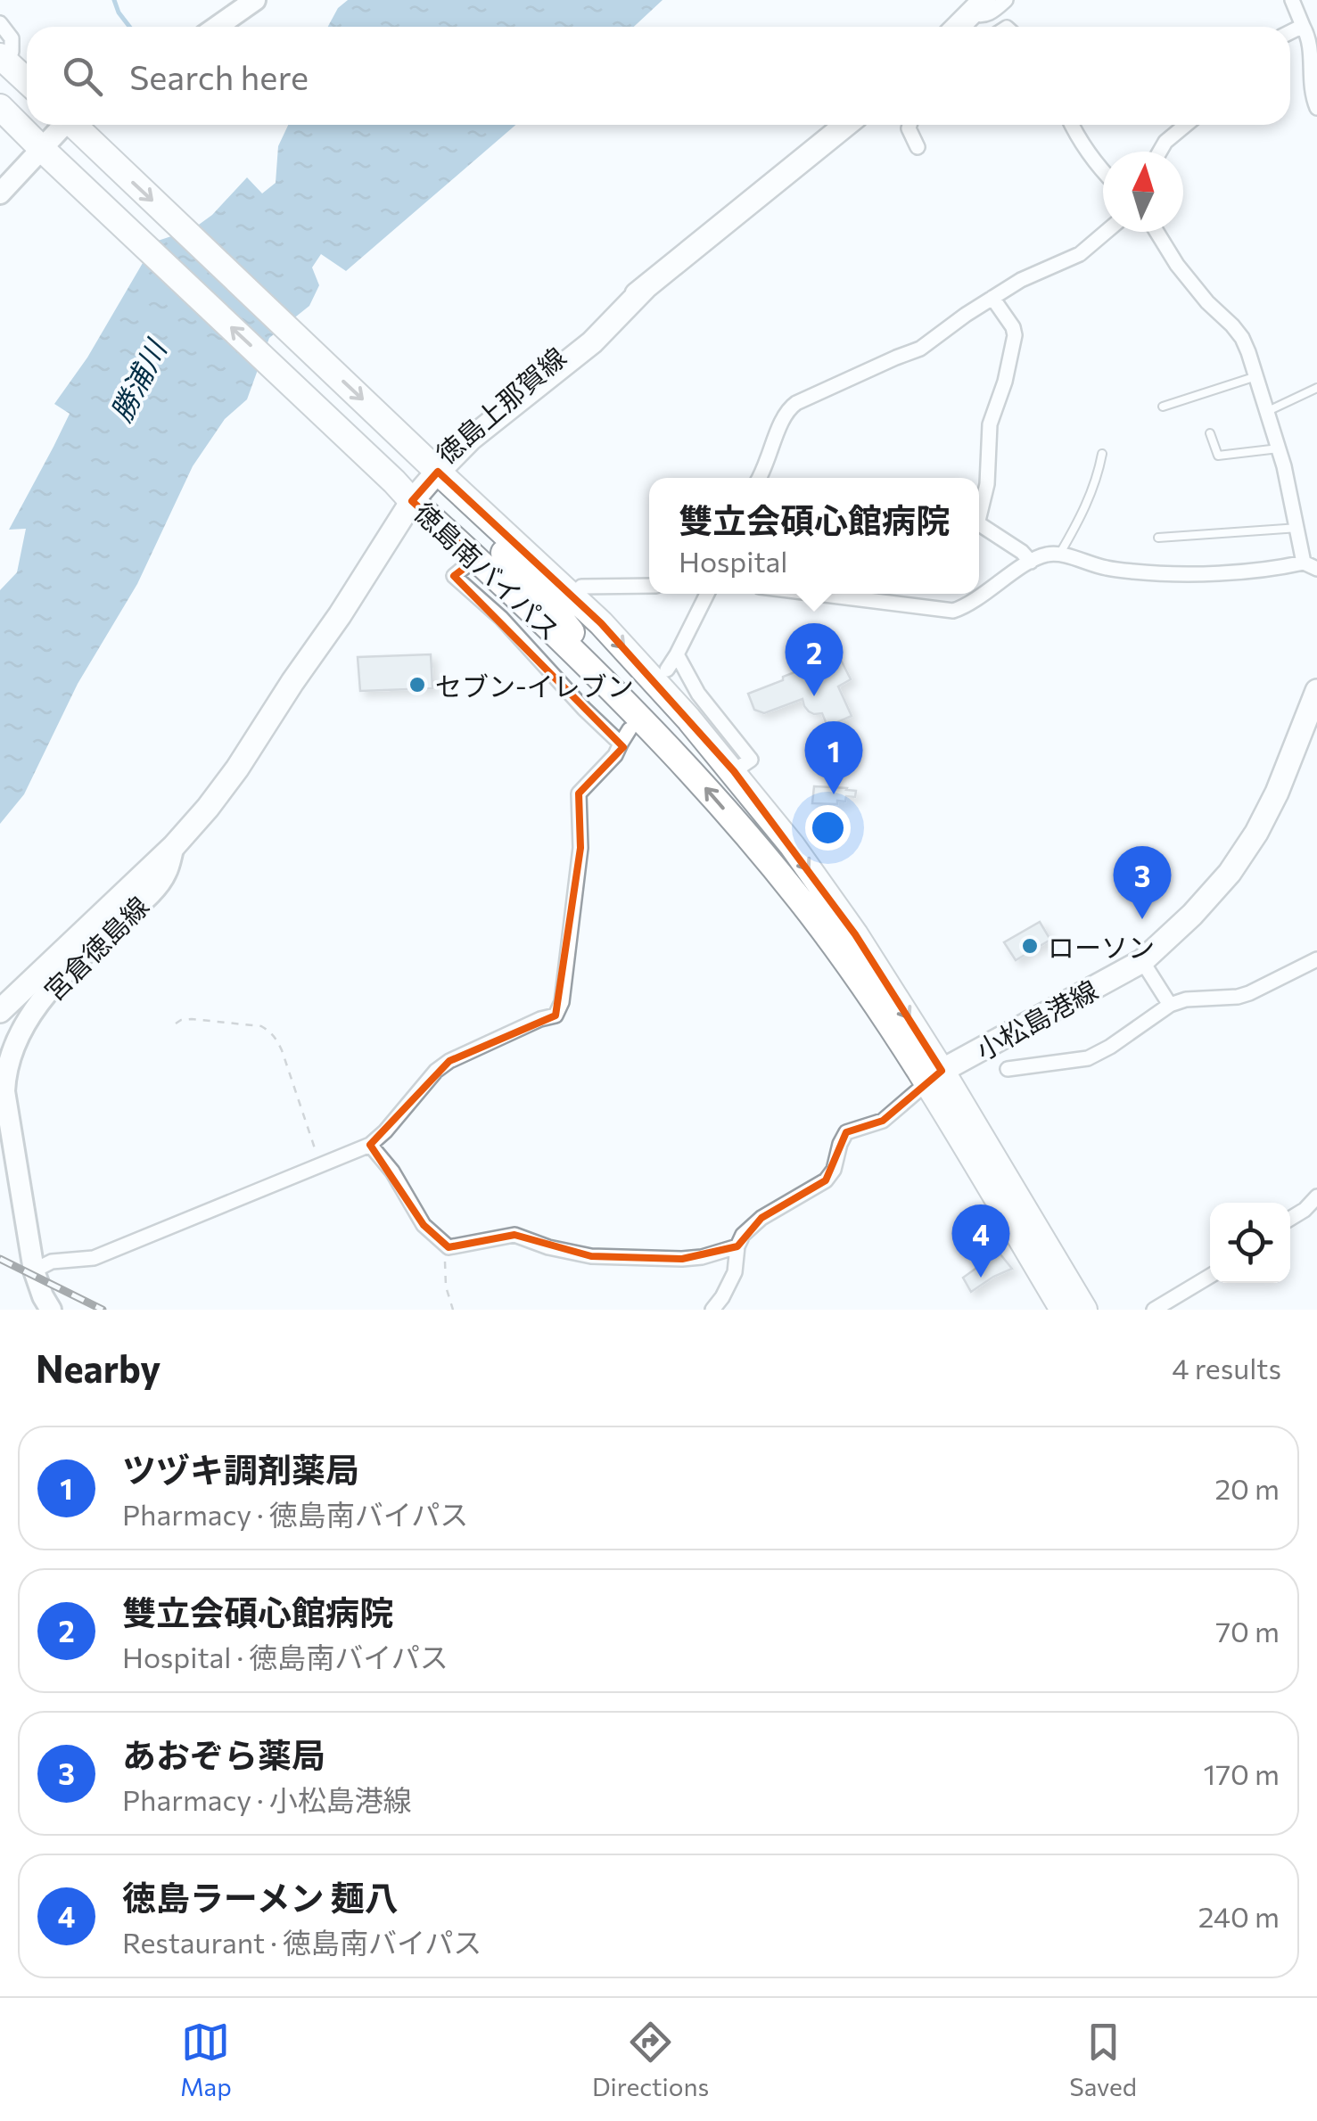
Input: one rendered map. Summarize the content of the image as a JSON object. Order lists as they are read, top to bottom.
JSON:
{
  "streets": {
    "highway": ["徳島南バイパス"],
    "main road": ["徳島上那賀線", "宮倉徳島線", "小松島港線"]
  },
  "crossings": [
    ["徳島上那賀線", "徳島南バイパス"],
    ["徳島上那賀線", "宮倉徳島線"],
    ["徳島南バイパス", "小松島港線"]
  ],
  "water": ["勝浦川"],
  "places": ["セブン-イレブン", "ローソン"],
  "north": "top",
  "page": {
    "search": "Search here",
    "popup": ["雙立会碩心館病院", "Hospital"],
    "pins": [
      "2",
      "1",
      "3",
      "4"
    ],
    "heading": ["Nearby", "4 results"],
    "list": [
      {
        "mark": "1",
        "name": "ツヅキ調剤薬局",
        "note": "Pharmacy · 徳島南バイパス",
        "value": "20 m"
      },
      {
        "mark": "2",
        "name": "雙立会碩心館病院",
        "note": "Hospital · 徳島南バイパス",
        "value": "70 m"
      },
      {
        "mark": "3",
        "name": "あおぞら薬局",
        "note": "Pharmacy · 小松島港線",
        "value": "170 m"
      },
      {
        "mark": "4",
        "name": "徳島ラーメン 麺八",
        "note": "Restaurant · 徳島南バイパス",
        "value": "240 m"
      }
    ],
    "nav": ["Map", "Directions", "Saved"]
  }
}
